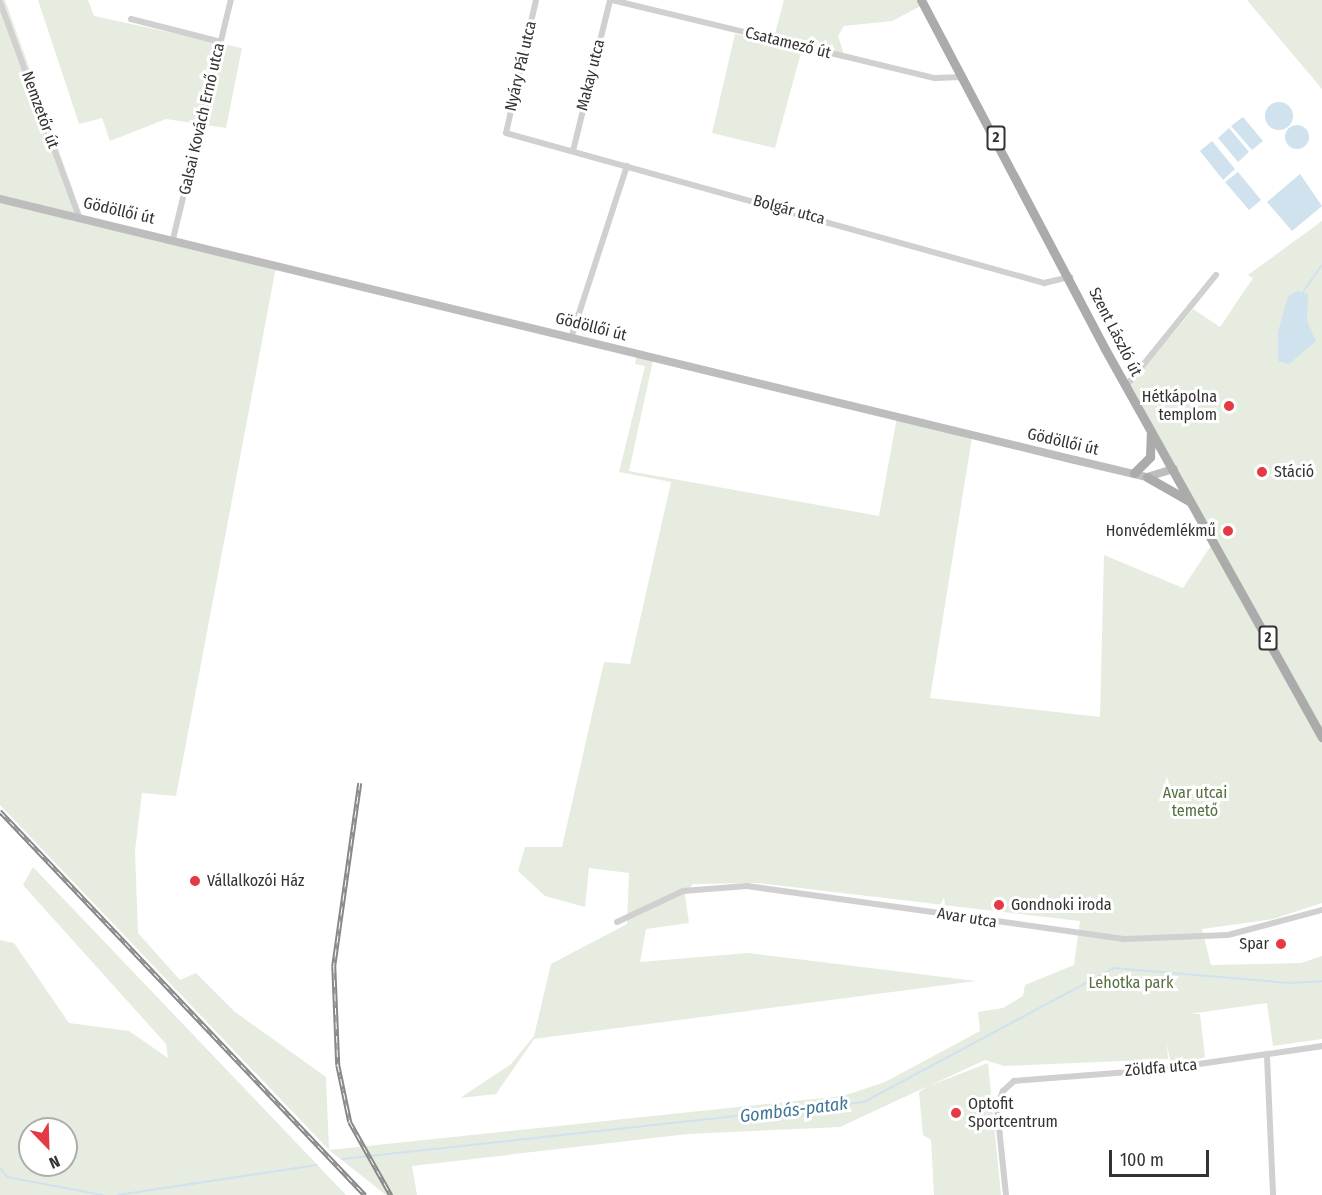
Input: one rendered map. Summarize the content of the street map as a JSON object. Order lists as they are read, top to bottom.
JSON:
{
  "streets": {
    "main road": ["2", "Gödöllői út", "Szent László út"],
    "street": [
      "Csatamező út",
      "Nyáry Pál utca",
      "Makay utca",
      "Nemzetőr út",
      "Galsai Kovách Ernő utca",
      "Bolgár utca",
      "Avar utca",
      "Zöldfa utca"
    ]
  },
  "crossings": [
    ["Csatamező út", "Makay utca"],
    ["Csatamező út", "Szent László út"],
    ["Nyáry Pál utca", "Bolgár utca"],
    ["Makay utca", "Bolgár utca"],
    ["Nemzetőr út", "Gödöllői út"],
    ["Galsai Kovách Ernő utca", "Gödöllői út"],
    ["Bolgár utca", "Szent László út"]
  ],
  "water": ["Gombás-patak"],
  "parks": ["Avar utcai temető", "Lehotka park"],
  "places": [
    "Hétkápolna templom",
    "Stáció",
    "Honvédemlékmű",
    "Vállalkozói Ház",
    "Gondnoki iroda",
    "Spar",
    "Optofit Sportcentrum"
  ],
  "scale_bar": "100 m",
  "north": "bottom right"
}
